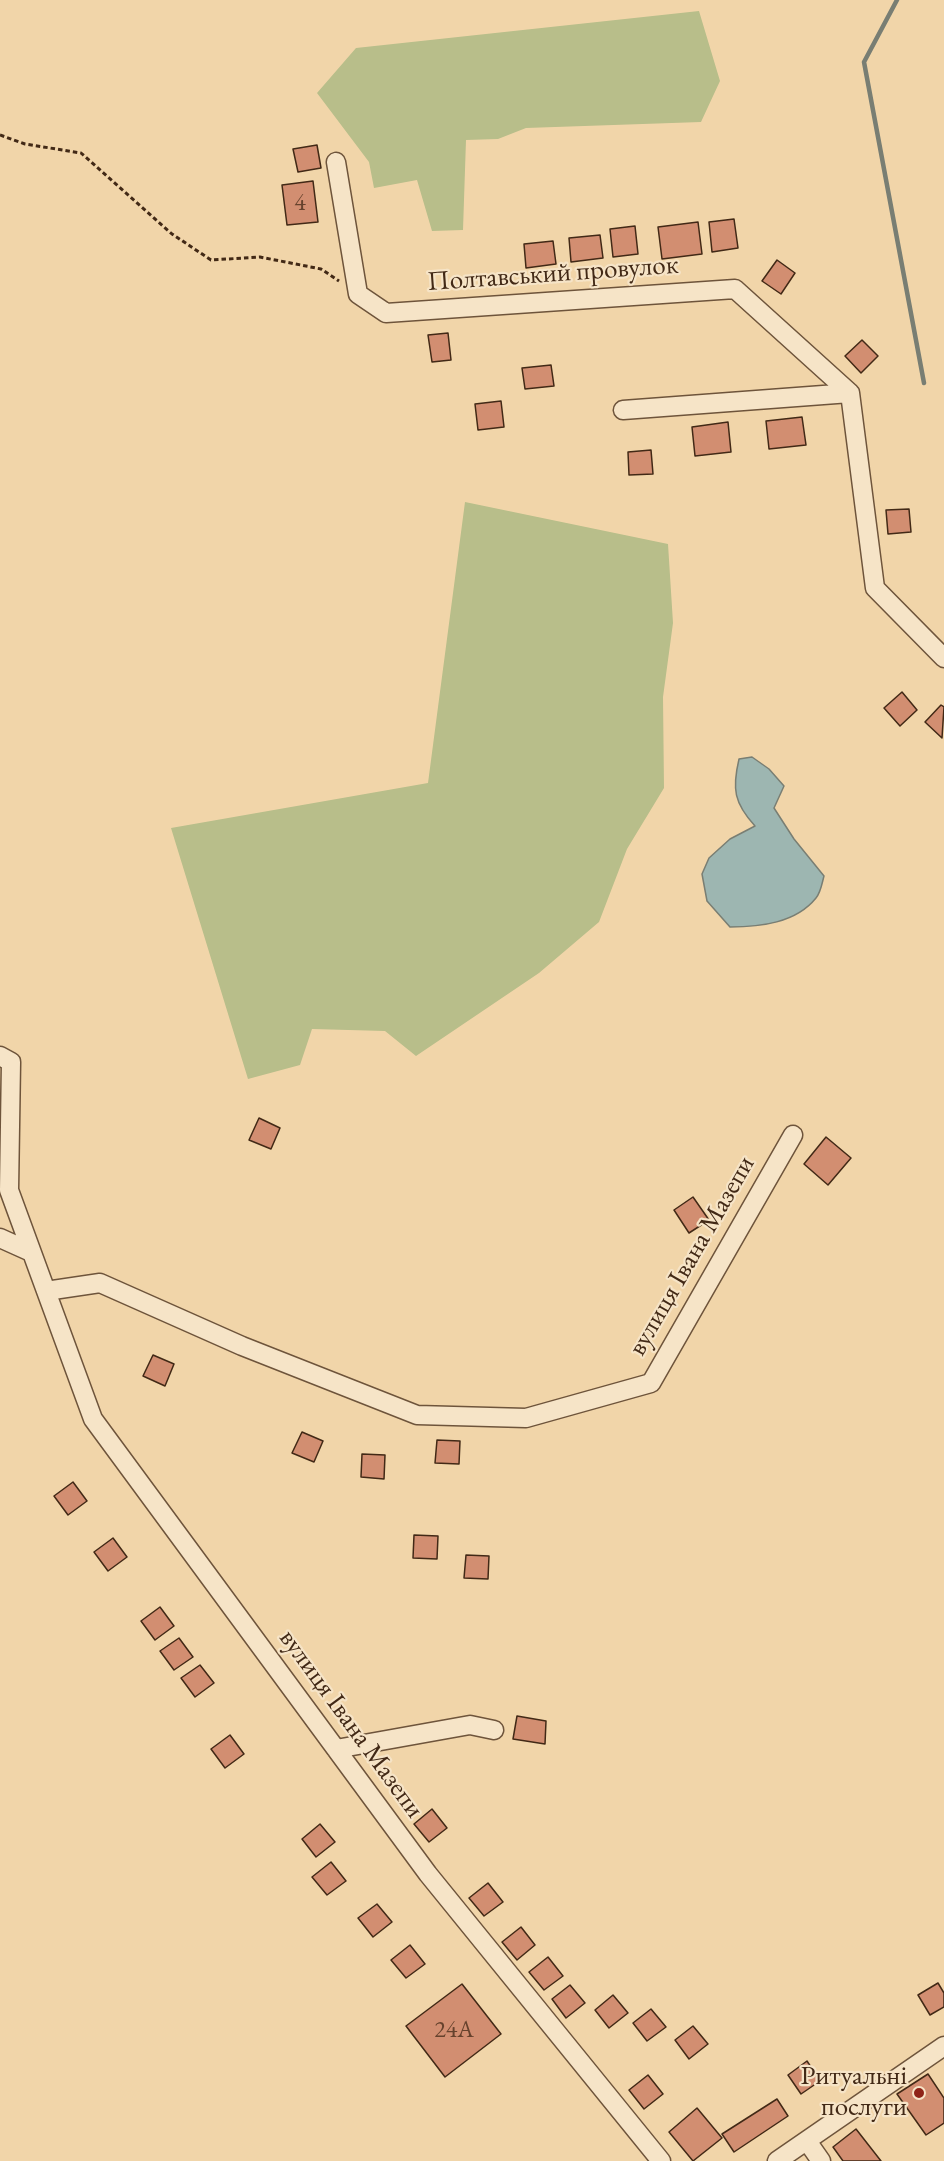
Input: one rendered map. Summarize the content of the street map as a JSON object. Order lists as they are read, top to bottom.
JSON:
{
  "streets": {
    "street": ["Полтавський провулок", "вулиця Івана Мазепи"]
  },
  "places": ["Ритуальні послуги"],
  "house_numbers": ["4", "24А"]
}
